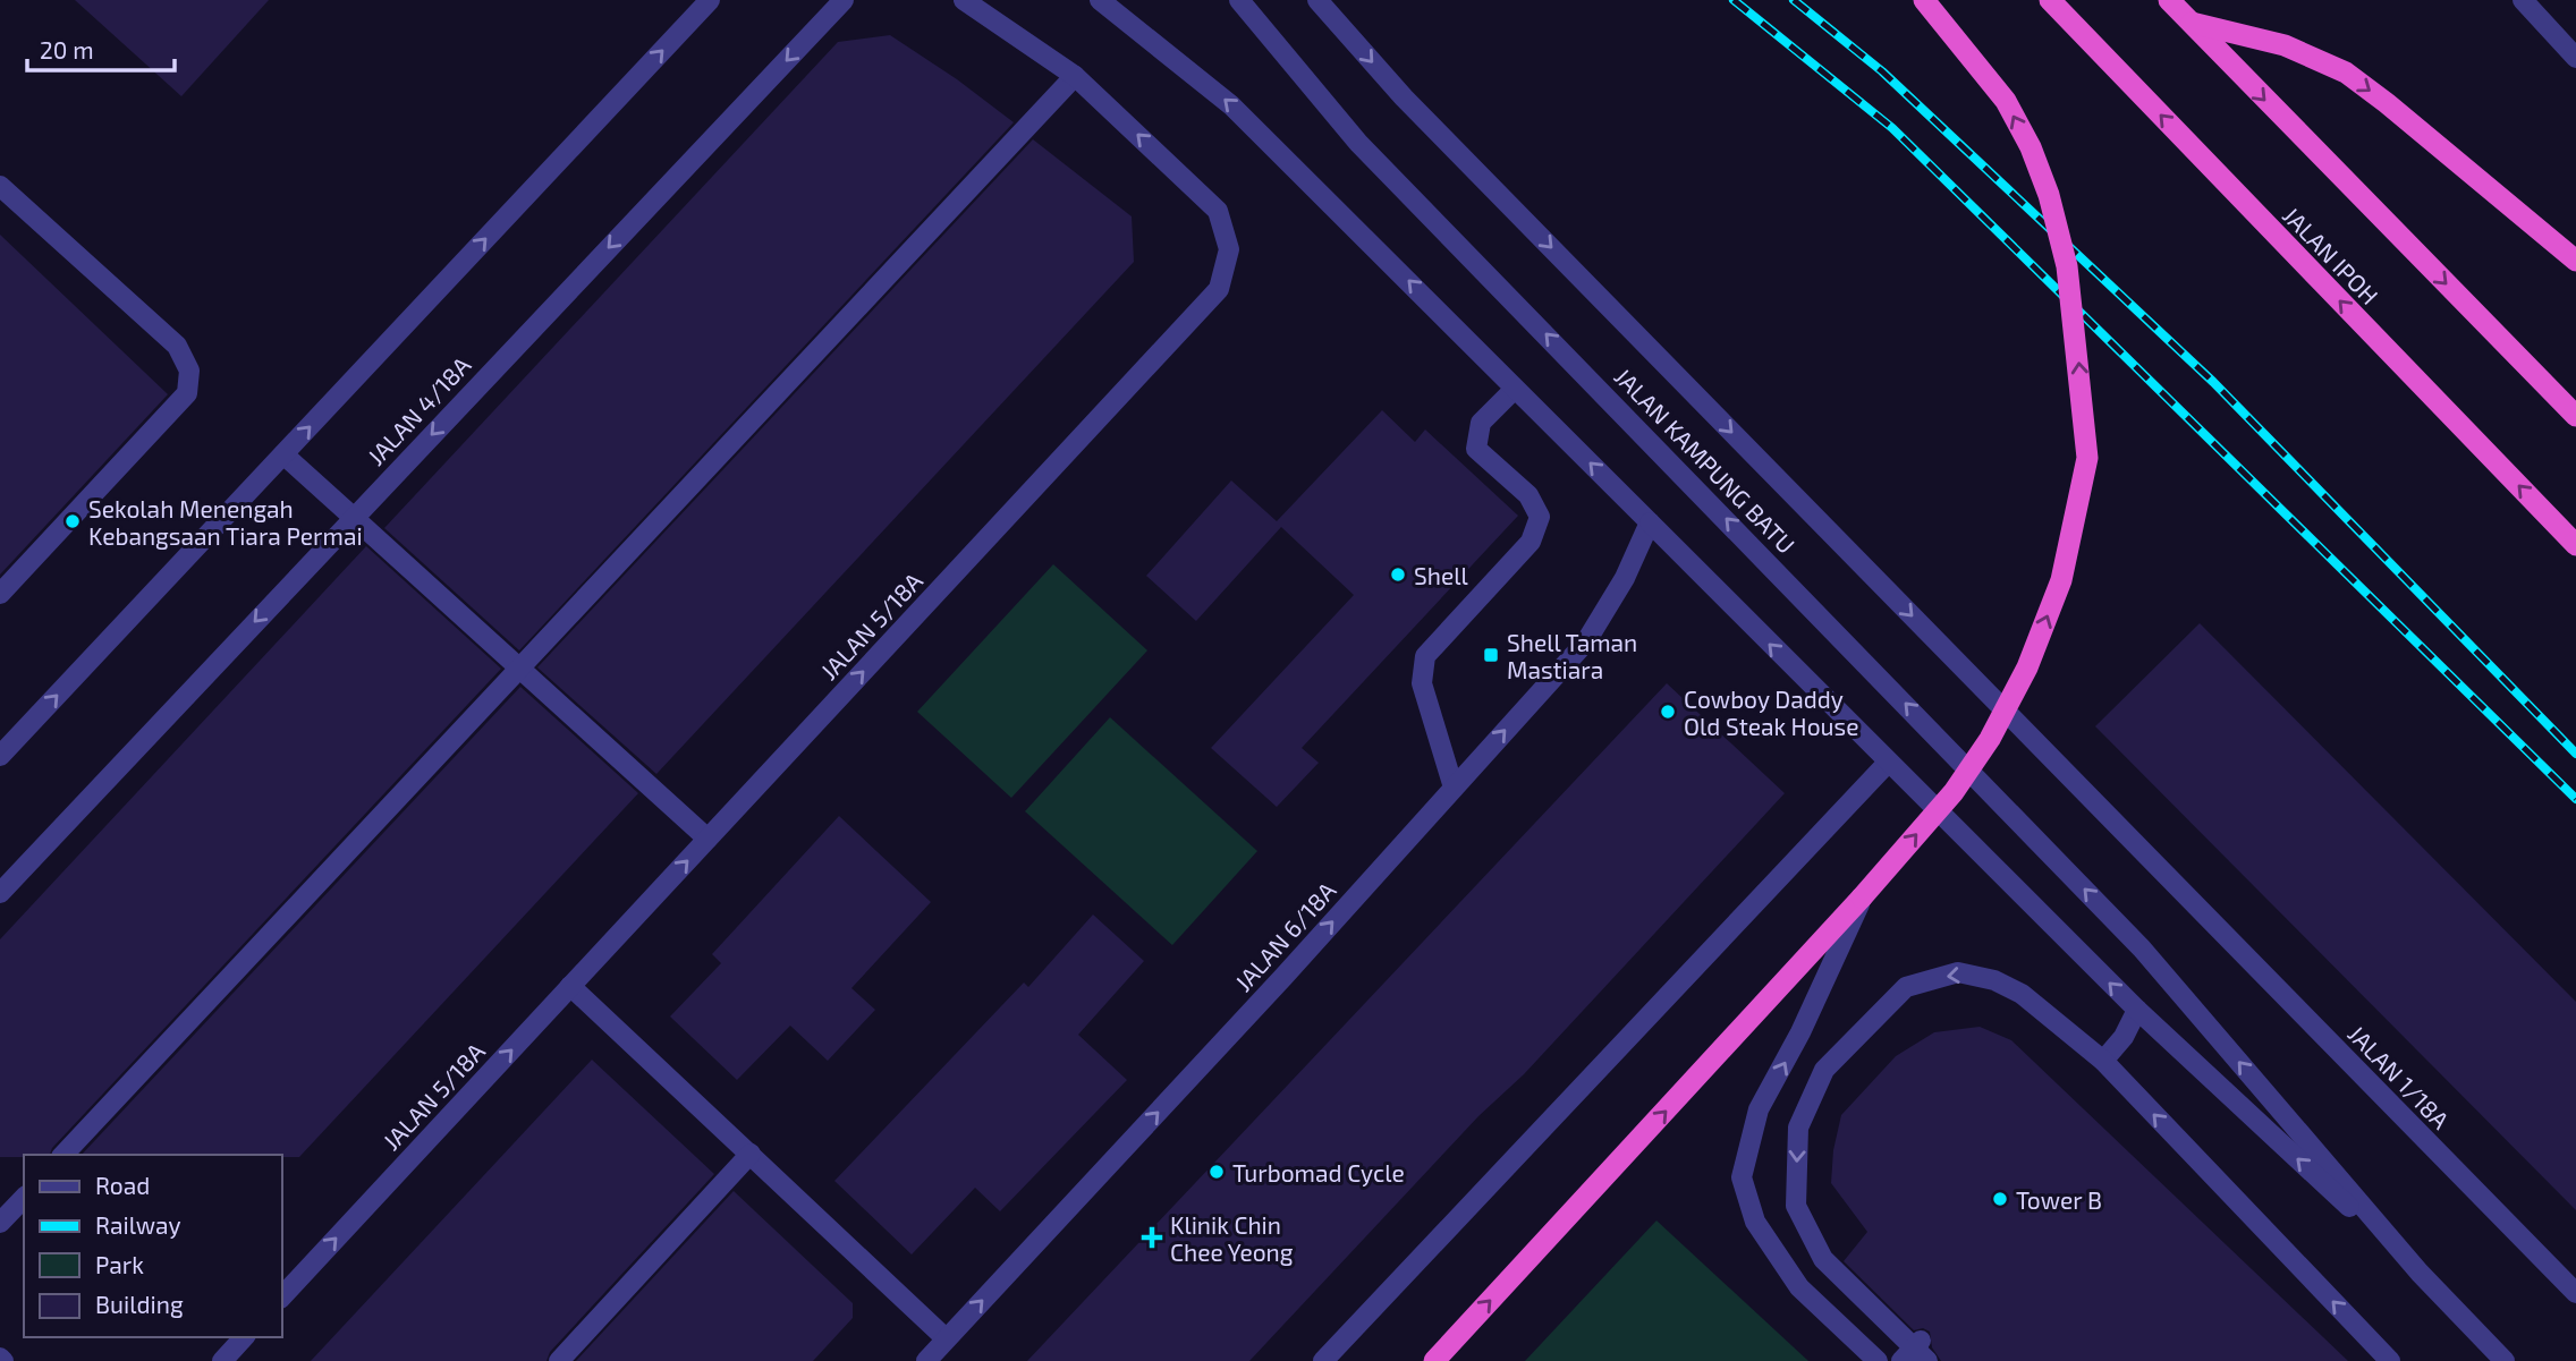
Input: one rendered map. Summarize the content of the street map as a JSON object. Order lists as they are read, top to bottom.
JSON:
{
  "streets": {
    "highway": ["JALAN IPOH"],
    "street": [
      "JALAN 4/18A",
      "JALAN KAMPUNG BATU",
      "JALAN 5/18A",
      "JALAN 6/18A",
      "JALAN 1/18A"
    ]
  },
  "crossings": [
    ["JALAN KAMPUNG BATU", "JALAN 1/18A"]
  ],
  "one_way": ["JALAN 5/18A", "JALAN 6/18A"],
  "places": {
    "other": [
      "Sekolah Menengah Kebangsaan Tiara Permai",
      "Shell",
      "Cowboy Daddy Old Steak House",
      "Turbomad Cycle",
      "Tower B"
    ],
    "transit": ["Shell Taman Mastiara"],
    "health": ["Klinik Chin Chee Yeong"]
  },
  "legend": [
    "Road",
    "Railway",
    "Park",
    "Building"
  ],
  "scale_bar": "20 m"
}
